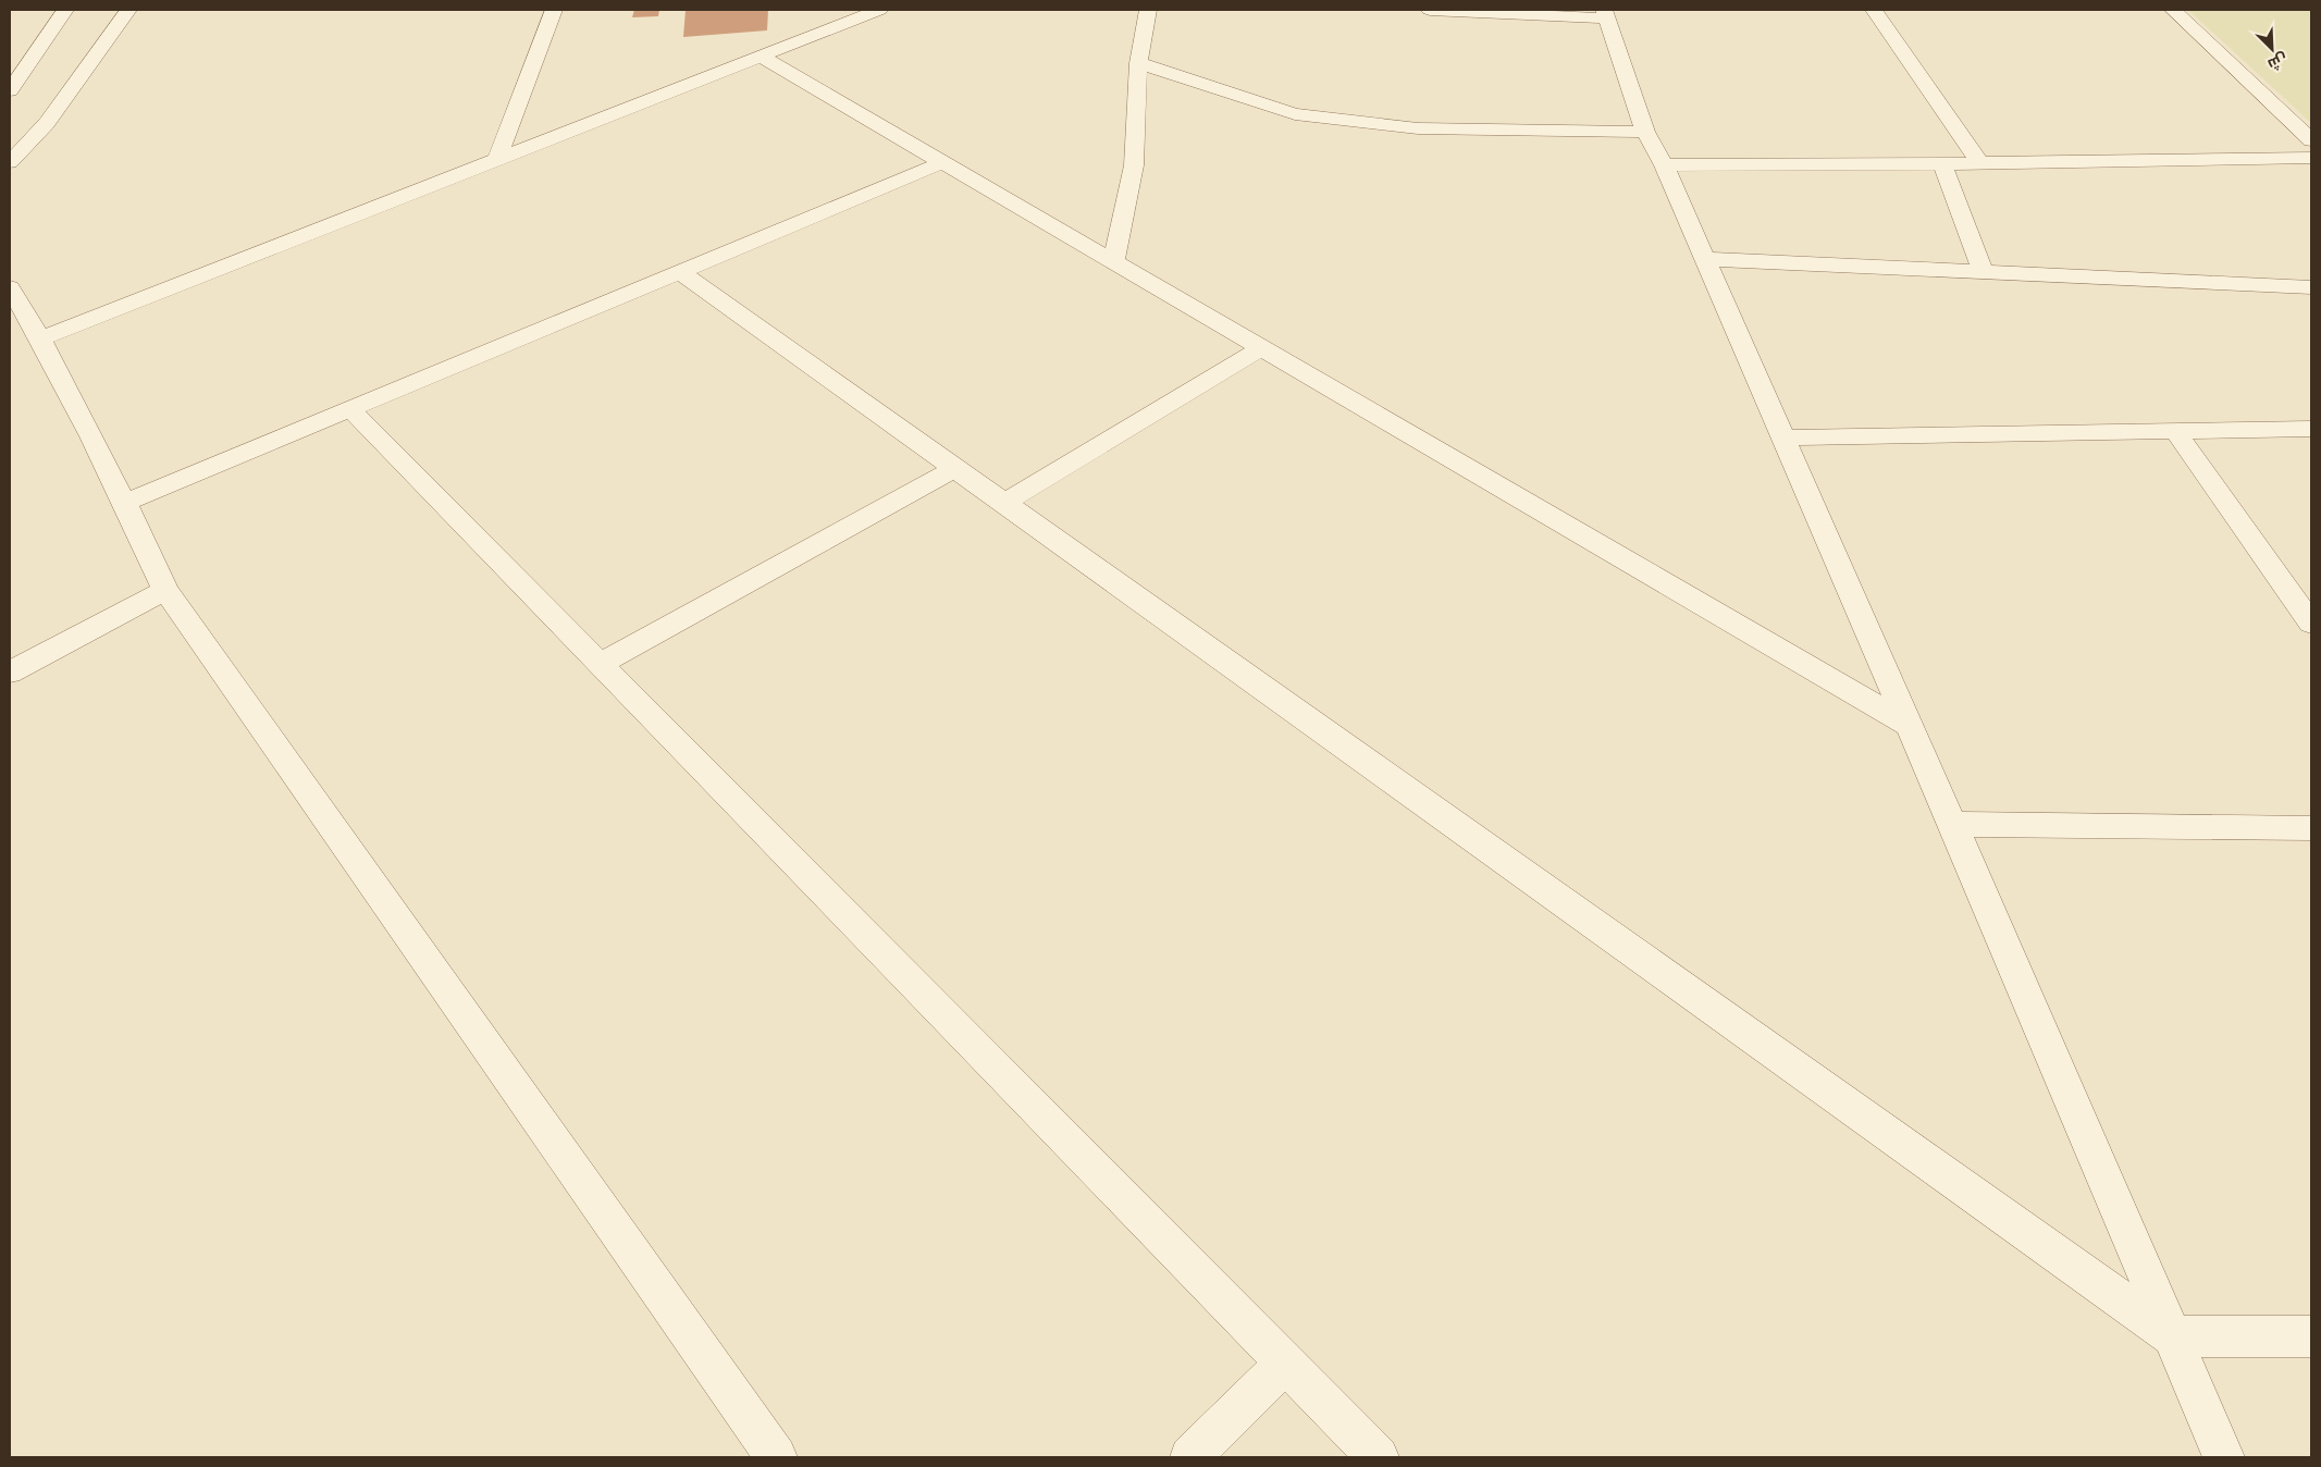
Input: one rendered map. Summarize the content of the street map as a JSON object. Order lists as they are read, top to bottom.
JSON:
{
  "north": "bottom right"
}
